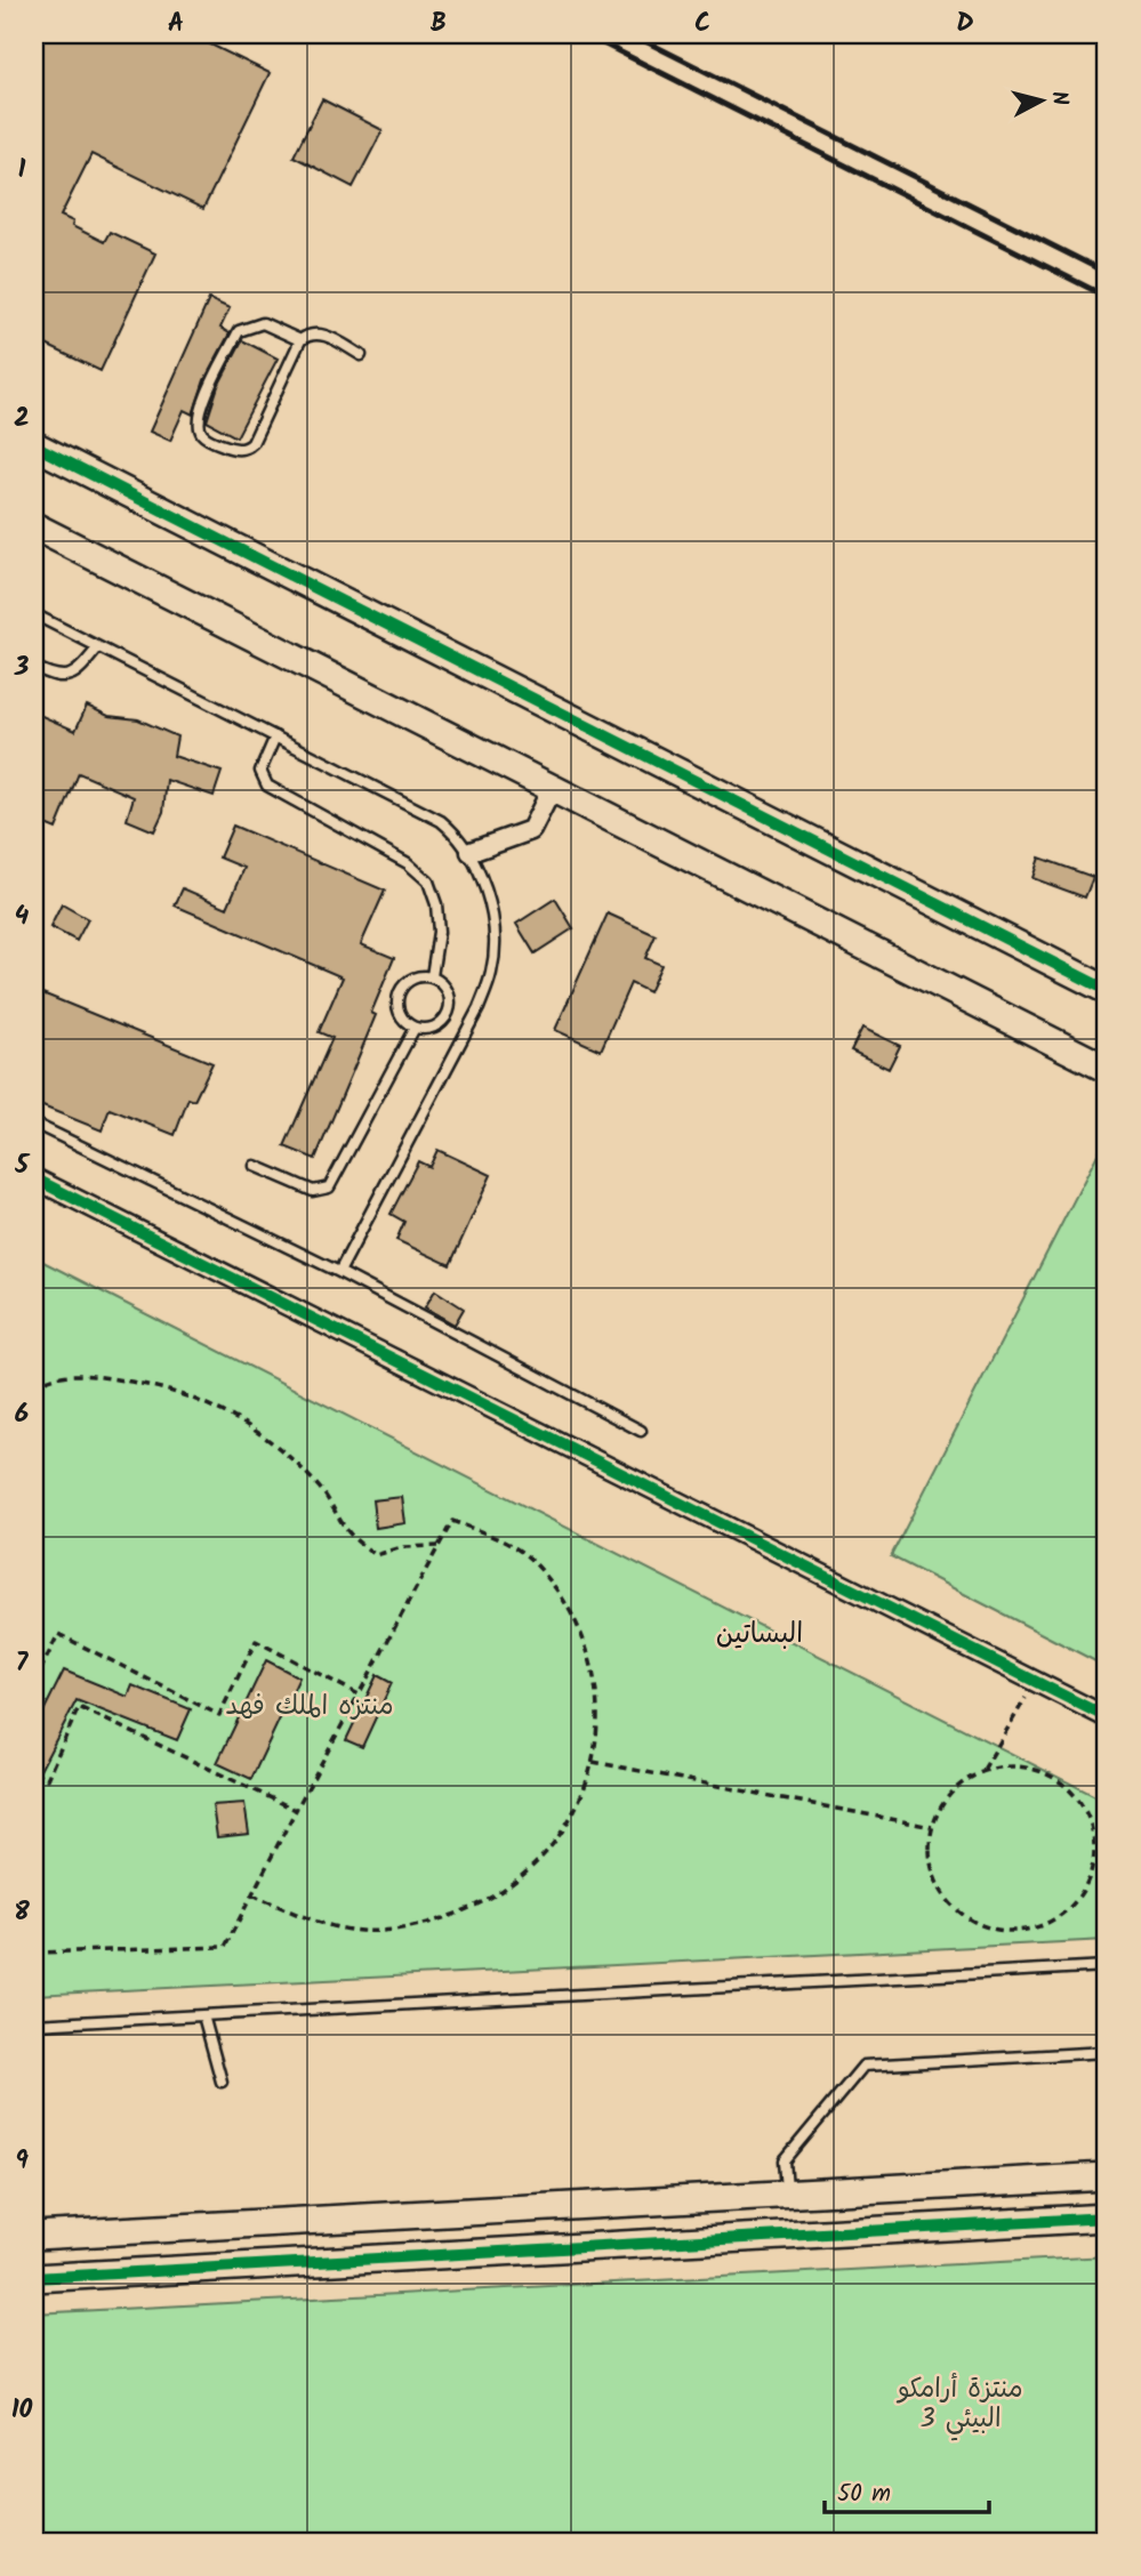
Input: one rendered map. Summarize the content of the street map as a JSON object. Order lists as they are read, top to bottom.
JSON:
{
  "districts": ["البساتين"],
  "parks": ["منتزه الملك فهد", "منتزة أرامكو البيئي 3"],
  "scale_bar": "50 m",
  "north": "right",
  "grid": {
    "columns": [
      "A",
      "B",
      "C",
      "D"
    ],
    "rows": [
      "1",
      "2",
      "3",
      "4",
      "5",
      "6",
      "7",
      "8",
      "9",
      "10"
    ]
  }
}
